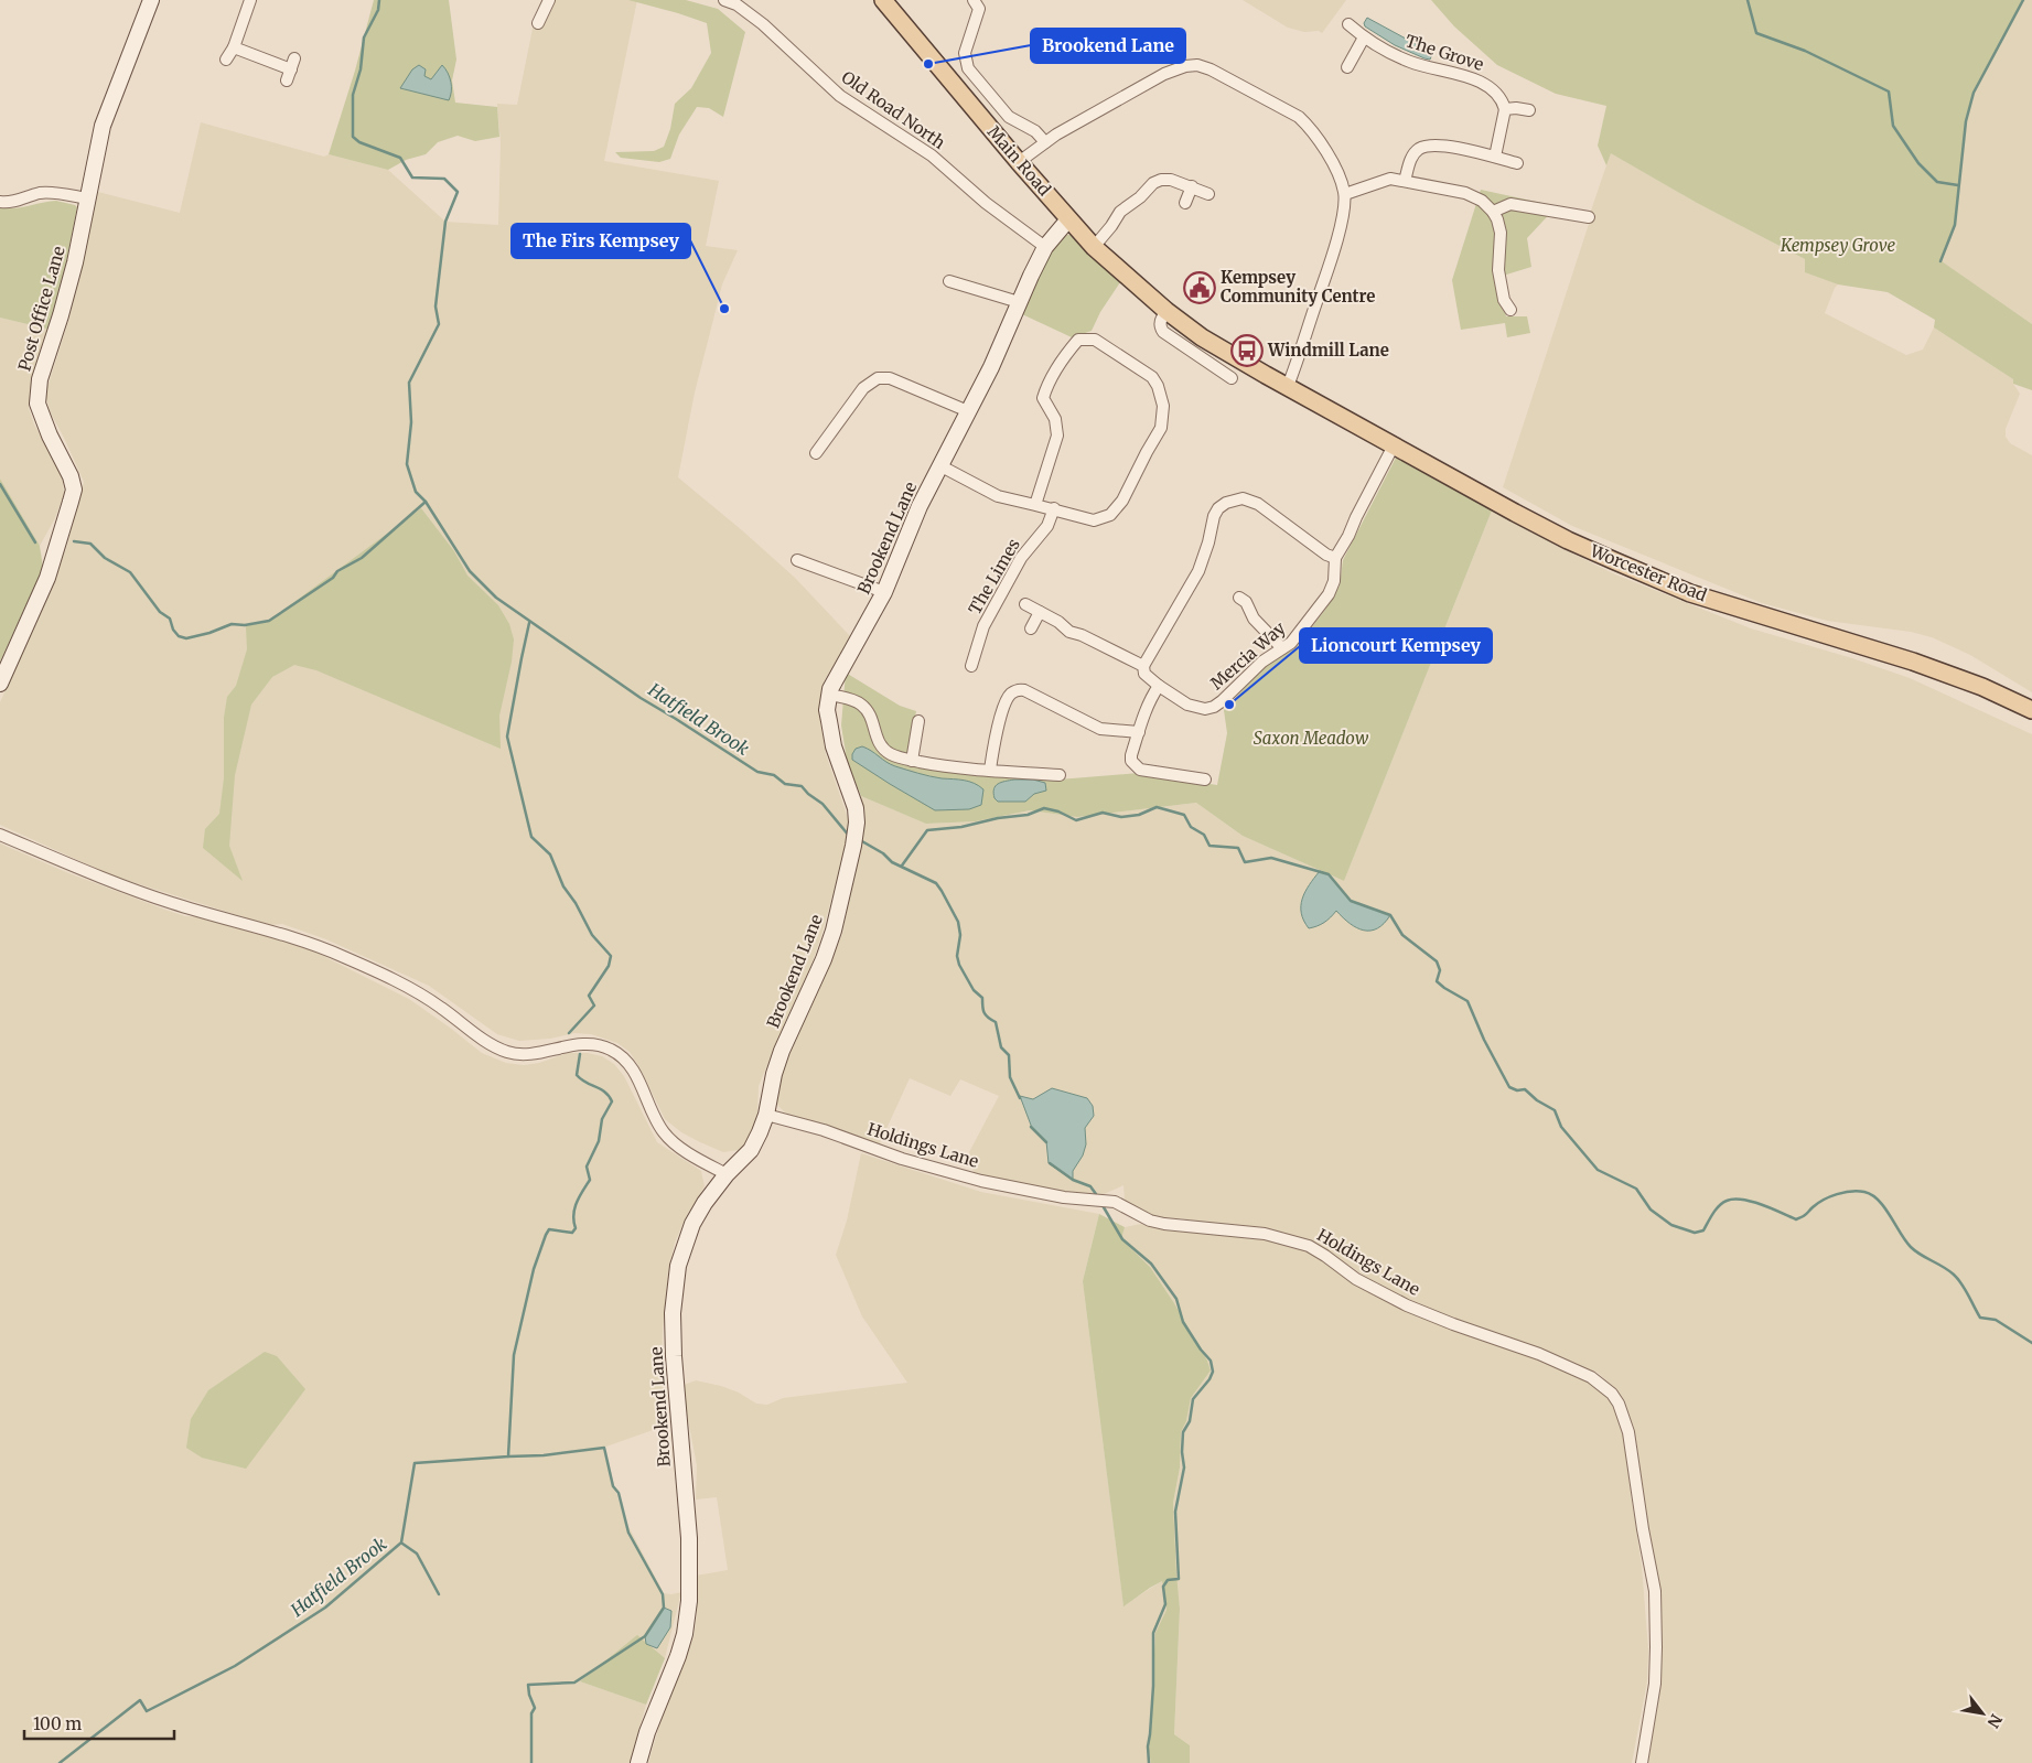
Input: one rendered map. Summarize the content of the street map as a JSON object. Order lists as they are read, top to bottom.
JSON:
{
  "streets": {
    "main road": ["Main Road", "Worcester Road"],
    "street": [
      "The Grove",
      "Old Road North",
      "Post Office Lane",
      "Brookend Lane",
      "The Limes",
      "Mercia Way",
      "Holdings Lane"
    ]
  },
  "crossings": [
    ["Old Road North", "Brookend Lane"],
    ["Main Road", "Brookend Lane"],
    ["Main Road", "Worcester Road"],
    ["Brookend Lane", "Holdings Lane"],
    ["Worcester Road", "Mercia Way"]
  ],
  "water": ["Hatfield Brook"],
  "parks": ["Kempsey Grove", "Saxon Meadow"],
  "places": {
    "other": ["Brookend Lane", "The Firs Kempsey", "Lioncourt Kempsey"],
    "public building": ["Kempsey Community Centre"],
    "bus stop": ["Windmill Lane"]
  },
  "scale_bar": "100 m",
  "north": "bottom right"
}
